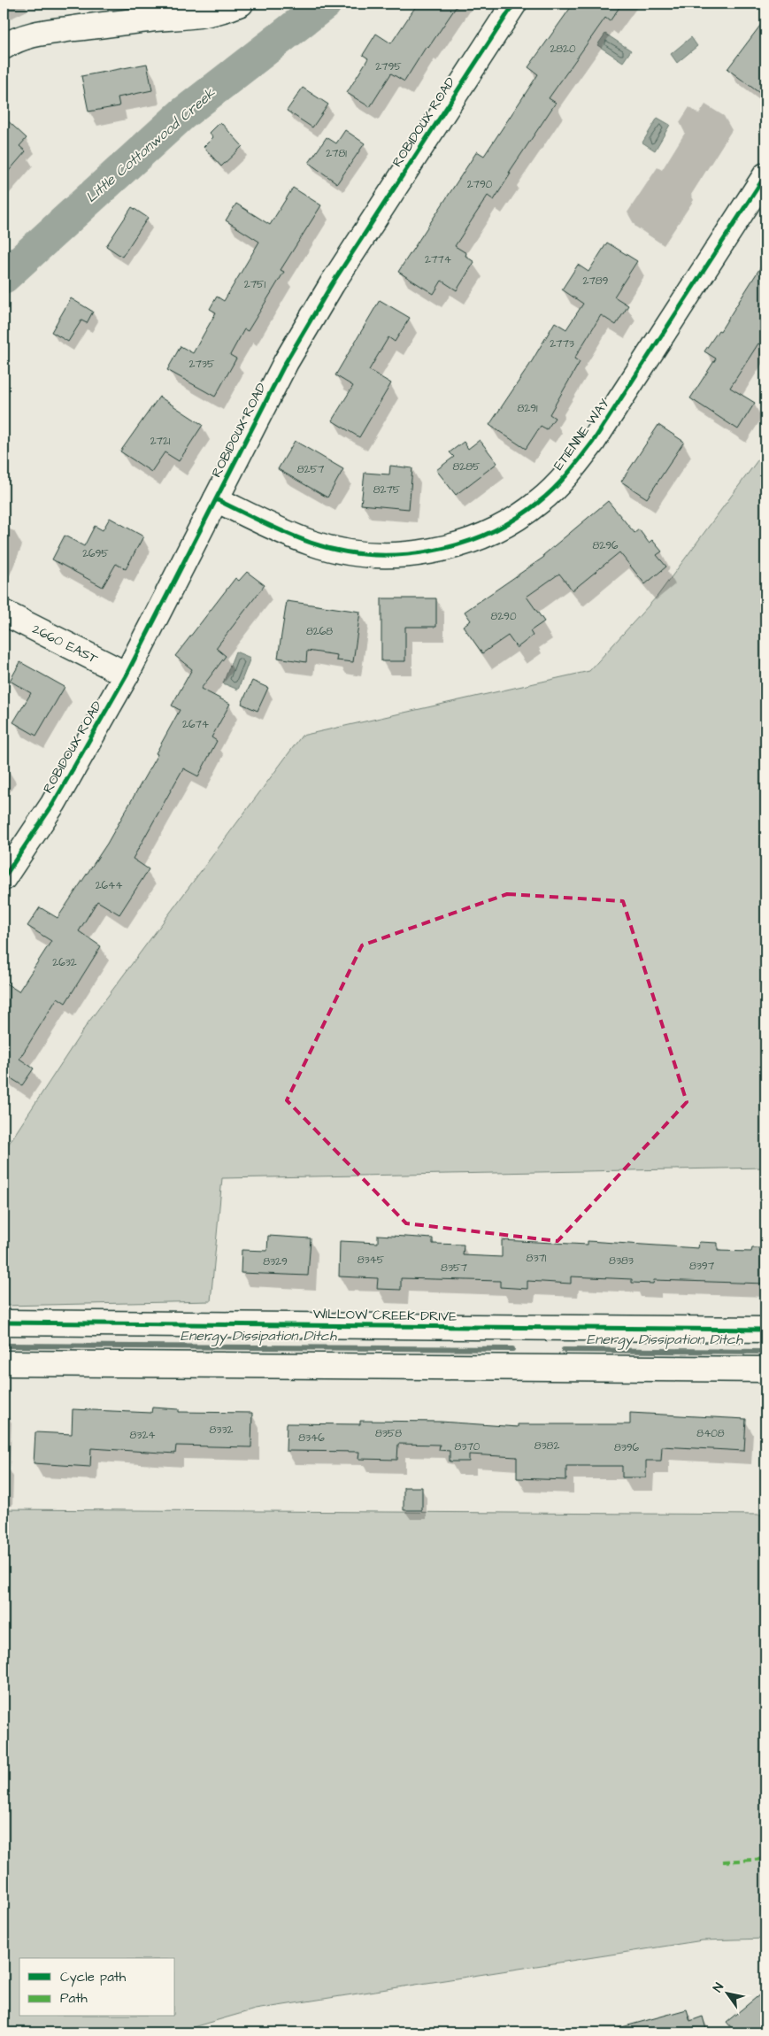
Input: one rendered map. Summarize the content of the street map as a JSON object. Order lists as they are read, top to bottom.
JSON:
{
  "streets": {
    "street": [
      "ROBIDOUX ROAD",
      "ETIENNE WAY",
      "2660 EAST",
      "WILLOW CREEK DRIVE"
    ]
  },
  "crossings": [
    ["ROBIDOUX ROAD", "ETIENNE WAY"],
    ["ROBIDOUX ROAD", "2660 EAST"]
  ],
  "water": ["Little Cottonwood Creek", "Energy Dissipation Ditch"],
  "house_numbers": [
    "2820",
    "2795",
    "2781",
    "2790",
    "2774",
    "2789",
    "2751",
    "2773",
    "2735",
    "8291",
    "2721",
    "8285",
    "8257",
    "8275",
    "8296",
    "2695",
    "8290",
    "8268",
    "2674",
    "2644",
    "2632",
    "8371",
    "8345",
    "8383",
    "8329",
    "8397",
    "8357",
    "8332",
    "8358",
    "8408",
    "8324",
    "8346",
    "8382",
    "8370",
    "8396"
  ],
  "legend": ["Cycle path", "Path"],
  "north": "top left"
}
